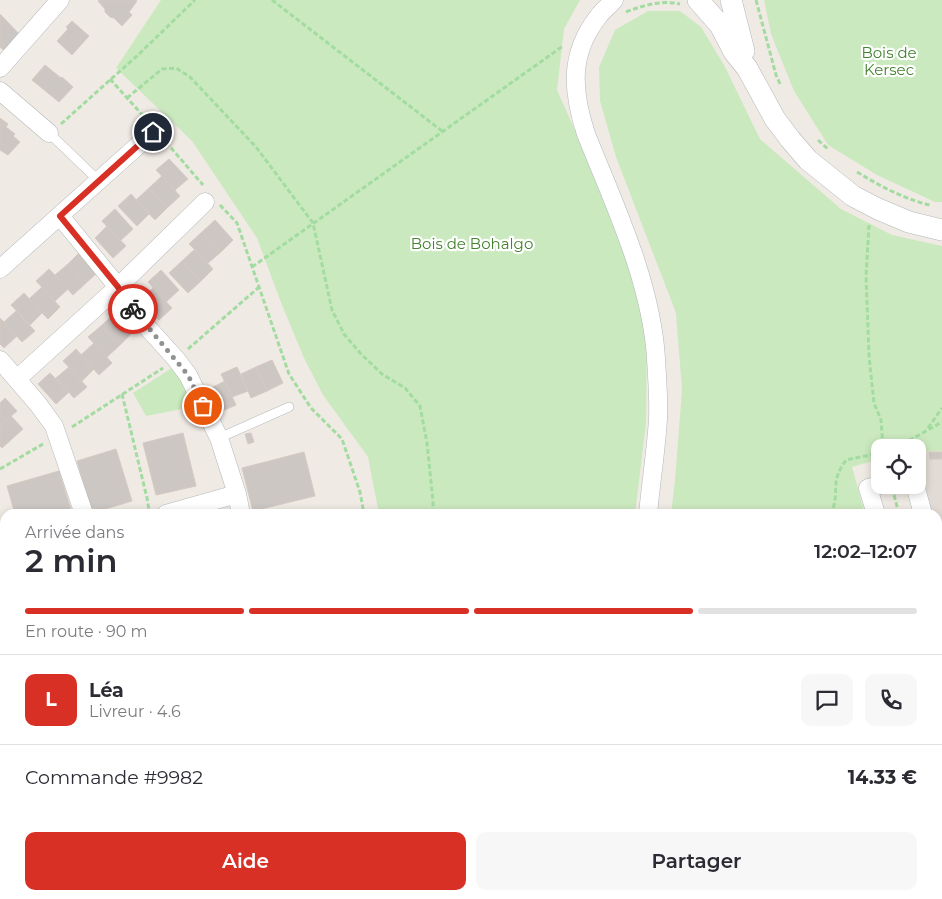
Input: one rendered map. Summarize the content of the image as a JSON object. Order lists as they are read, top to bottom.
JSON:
{
  "parks": ["Bois de Kersec", "Bois de Bohalgo"],
  "page": {
    "heading": ["2 min", "Arrivée dans", "12:02–12:07"],
    "panel": [
      "Léa",
      "Livreur · 4.6",
      "Commande #9982",
      "14.33 €"
    ],
    "bar": "En route · 90 m",
    "round": "L",
    "buttons": ["Aide", "Partager"]
  }
}
